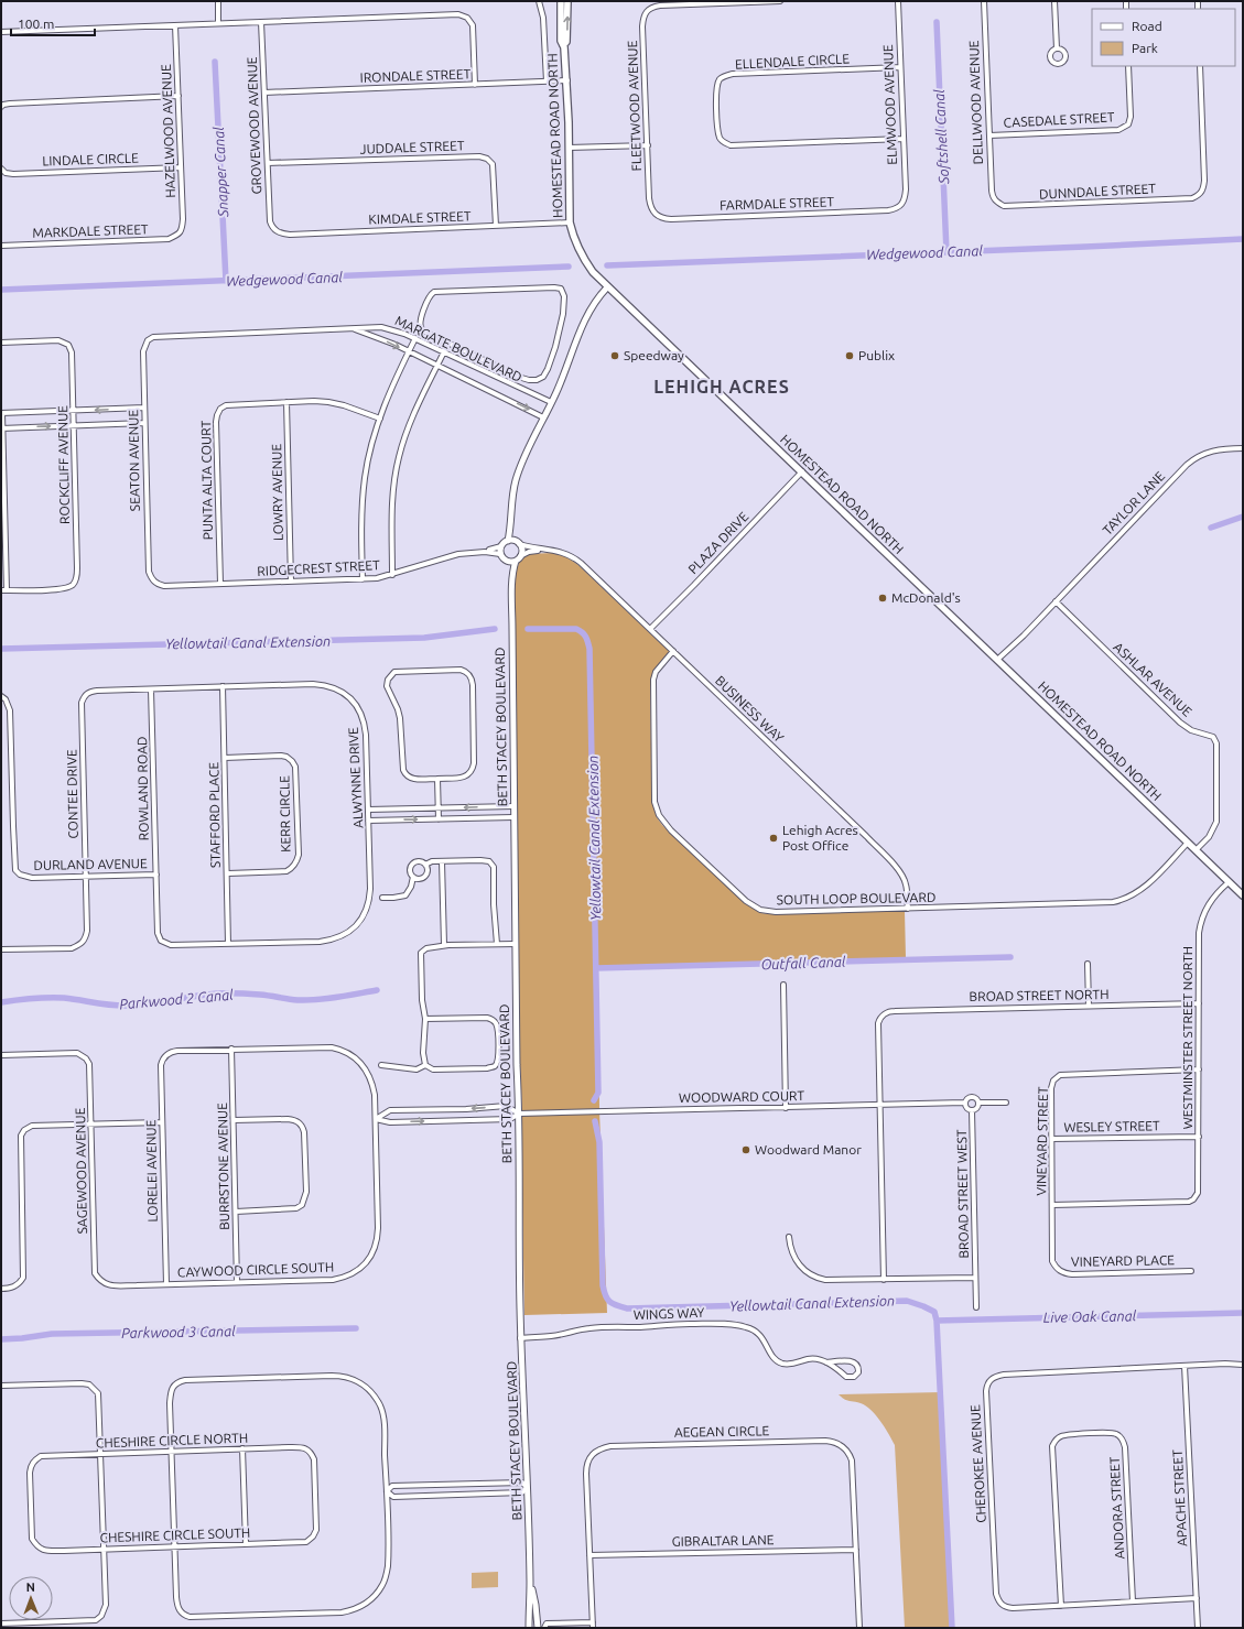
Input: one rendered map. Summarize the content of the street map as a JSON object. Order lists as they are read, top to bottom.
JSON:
{
  "streets": {
    "main road": ["HOMESTEAD ROAD NORTH"],
    "street": [
      "ELLENDALE CIRCLE",
      "IRONDALE STREET",
      "DELLWOOD AVENUE",
      "ELMWOOD AVENUE",
      "FLEETWOOD AVENUE",
      "CASEDALE STREET",
      "GROVEWOOD AVENUE",
      "HAZELWOOD AVENUE",
      "JUDDALE STREET",
      "LINDALE CIRCLE",
      "DUNNDALE STREET",
      "FARMDALE STREET",
      "KIMDALE STREET",
      "MARKDALE STREET",
      "MARGATE BOULEVARD",
      "SEATON AVENUE",
      "ROCKCLIFF AVENUE",
      "PUNTA ALTA COURT",
      "LOWRY AVENUE",
      "TAYLOR LANE",
      "PLAZA DRIVE",
      "RIDGECREST STREET",
      "ASHLAR AVENUE",
      "BUSINESS WAY",
      "BETH STACEY BOULEVARD",
      "ALWYNNE DRIVE",
      "ROWLAND ROAD",
      "CONTEE DRIVE",
      "KERR CIRCLE",
      "STAFFORD PLACE",
      "DURLAND AVENUE",
      "SOUTH LOOP BOULEVARD",
      "BROAD STREET NORTH",
      "WESTMINSTER STREET NORTH",
      "WOODWARD COURT",
      "WESLEY STREET",
      "VINEYARD STREET",
      "BURRSTONE AVENUE",
      "SAGEWOOD AVENUE",
      "LORELEI AVENUE",
      "BROAD STREET WEST",
      "VINEYARD PLACE",
      "CAYWOOD CIRCLE SOUTH",
      "WINGS WAY",
      "AEGEAN CIRCLE",
      "CHESHIRE CIRCLE NORTH",
      "CHEROKEE AVENUE",
      "APACHE STREET",
      "ANDORA STREET",
      "CHESHIRE CIRCLE SOUTH",
      "GIBRALTAR LANE"
    ]
  },
  "crossings": [
    ["ELLENDALE CIRCLE", "ELMWOOD AVENUE"],
    ["IRONDALE STREET", "GROVEWOOD AVENUE"],
    ["IRONDALE STREET", "HOMESTEAD ROAD NORTH"],
    ["DELLWOOD AVENUE", "CASEDALE STREET"],
    ["DELLWOOD AVENUE", "DUNNDALE STREET"],
    ["ELMWOOD AVENUE", "FARMDALE STREET"],
    ["FLEETWOOD AVENUE", "FARMDALE STREET"],
    ["GROVEWOOD AVENUE", "JUDDALE STREET"],
    ["GROVEWOOD AVENUE", "KIMDALE STREET"],
    ["HAZELWOOD AVENUE", "LINDALE CIRCLE"],
    ["HAZELWOOD AVENUE", "MARKDALE STREET"],
    ["HOMESTEAD ROAD NORTH", "KIMDALE STREET"],
    ["HOMESTEAD ROAD NORTH", "PLAZA DRIVE"],
    ["HOMESTEAD ROAD NORTH", "ASHLAR AVENUE"],
    ["HOMESTEAD ROAD NORTH", "SOUTH LOOP BOULEVARD"],
    ["HOMESTEAD ROAD NORTH", "WESTMINSTER STREET NORTH"],
    ["JUDDALE STREET", "KIMDALE STREET"],
    ["MARGATE BOULEVARD", "SEATON AVENUE"],
    ["SEATON AVENUE", "RIDGECREST STREET"],
    ["PUNTA ALTA COURT", "LOWRY AVENUE"],
    ["PUNTA ALTA COURT", "RIDGECREST STREET"],
    ["LOWRY AVENUE", "RIDGECREST STREET"],
    ["TAYLOR LANE", "ASHLAR AVENUE"],
    ["PLAZA DRIVE", "BUSINESS WAY"],
    ["RIDGECREST STREET", "BUSINESS WAY"],
    ["RIDGECREST STREET", "BETH STACEY BOULEVARD"],
    ["BUSINESS WAY", "BETH STACEY BOULEVARD"],
    ["BUSINESS WAY", "SOUTH LOOP BOULEVARD"],
    ["BETH STACEY BOULEVARD", "WOODWARD COURT"],
    ["BETH STACEY BOULEVARD", "WINGS WAY"],
    ["ALWYNNE DRIVE", "ROWLAND ROAD"],
    ["ALWYNNE DRIVE", "CONTEE DRIVE"],
    ["ALWYNNE DRIVE", "STAFFORD PLACE"],
    ["ROWLAND ROAD", "DURLAND AVENUE"],
    ["CONTEE DRIVE", "DURLAND AVENUE"],
    ["KERR CIRCLE", "STAFFORD PLACE"],
    ["BROAD STREET NORTH", "WESTMINSTER STREET NORTH"],
    ["BROAD STREET NORTH", "WOODWARD COURT"],
    ["WESTMINSTER STREET NORTH", "WESLEY STREET"],
    ["WESTMINSTER STREET NORTH", "VINEYARD STREET"],
    ["WOODWARD COURT", "BROAD STREET WEST"],
    ["WESLEY STREET", "VINEYARD STREET"],
    ["VINEYARD STREET", "VINEYARD PLACE"],
    ["BURRSTONE AVENUE", "CAYWOOD CIRCLE SOUTH"],
    ["SAGEWOOD AVENUE", "CAYWOOD CIRCLE SOUTH"],
    ["LORELEI AVENUE", "CAYWOOD CIRCLE SOUTH"],
    ["AEGEAN CIRCLE", "GIBRALTAR LANE"],
    ["CHESHIRE CIRCLE NORTH", "CHESHIRE CIRCLE SOUTH"],
    ["CHEROKEE AVENUE", "APACHE STREET"],
    ["CHEROKEE AVENUE", "ANDORA STREET"]
  ],
  "districts": ["LEHIGH ACRES"],
  "water": [
    "Softshell Canal",
    "Snapper Canal",
    "Wedgewood Canal",
    "Yellowtail Canal Extension",
    "Outfall Canal",
    "Parkwood 2 Canal",
    "Live Oak Canal",
    "Parkwood 3 Canal"
  ],
  "places": [
    "Speedway",
    "Publix",
    "McDonald's",
    "Lehigh Acres Post Office",
    "Woodward Manor"
  ],
  "legend": ["Road", "Park"],
  "scale_bar": "100 m",
  "north": "top"
}
